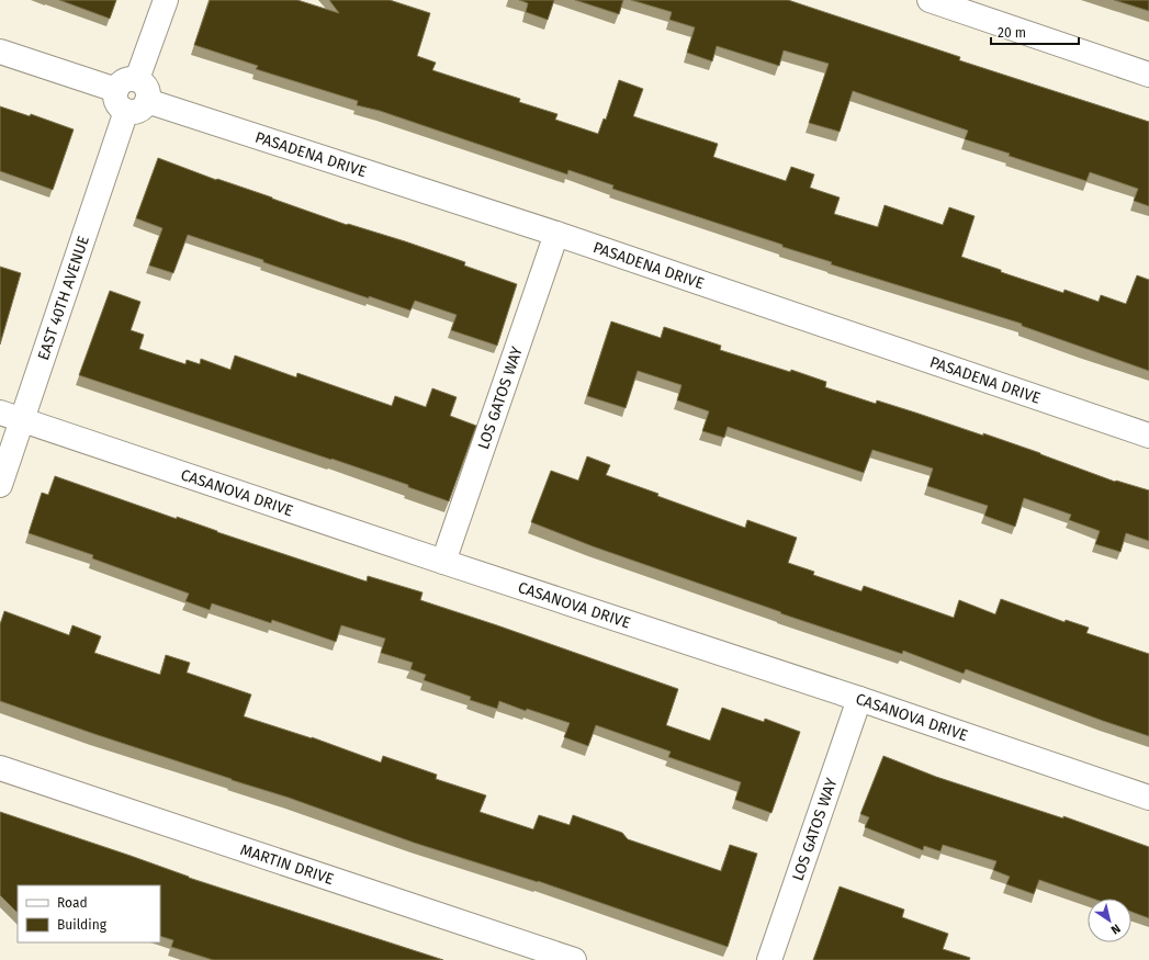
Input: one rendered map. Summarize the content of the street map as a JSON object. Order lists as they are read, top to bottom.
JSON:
{
  "streets": {
    "street": [
      "PASADENA DRIVE",
      "EAST 40TH AVENUE",
      "LOS GATOS WAY",
      "CASANOVA DRIVE",
      "MARTIN DRIVE"
    ]
  },
  "crossings": [
    ["PASADENA DRIVE", "EAST 40TH AVENUE"],
    ["PASADENA DRIVE", "LOS GATOS WAY"],
    ["EAST 40TH AVENUE", "CASANOVA DRIVE"],
    ["LOS GATOS WAY", "CASANOVA DRIVE"]
  ],
  "legend": ["Road", "Building"],
  "scale_bar": "20 m",
  "north": "bottom right"
}
